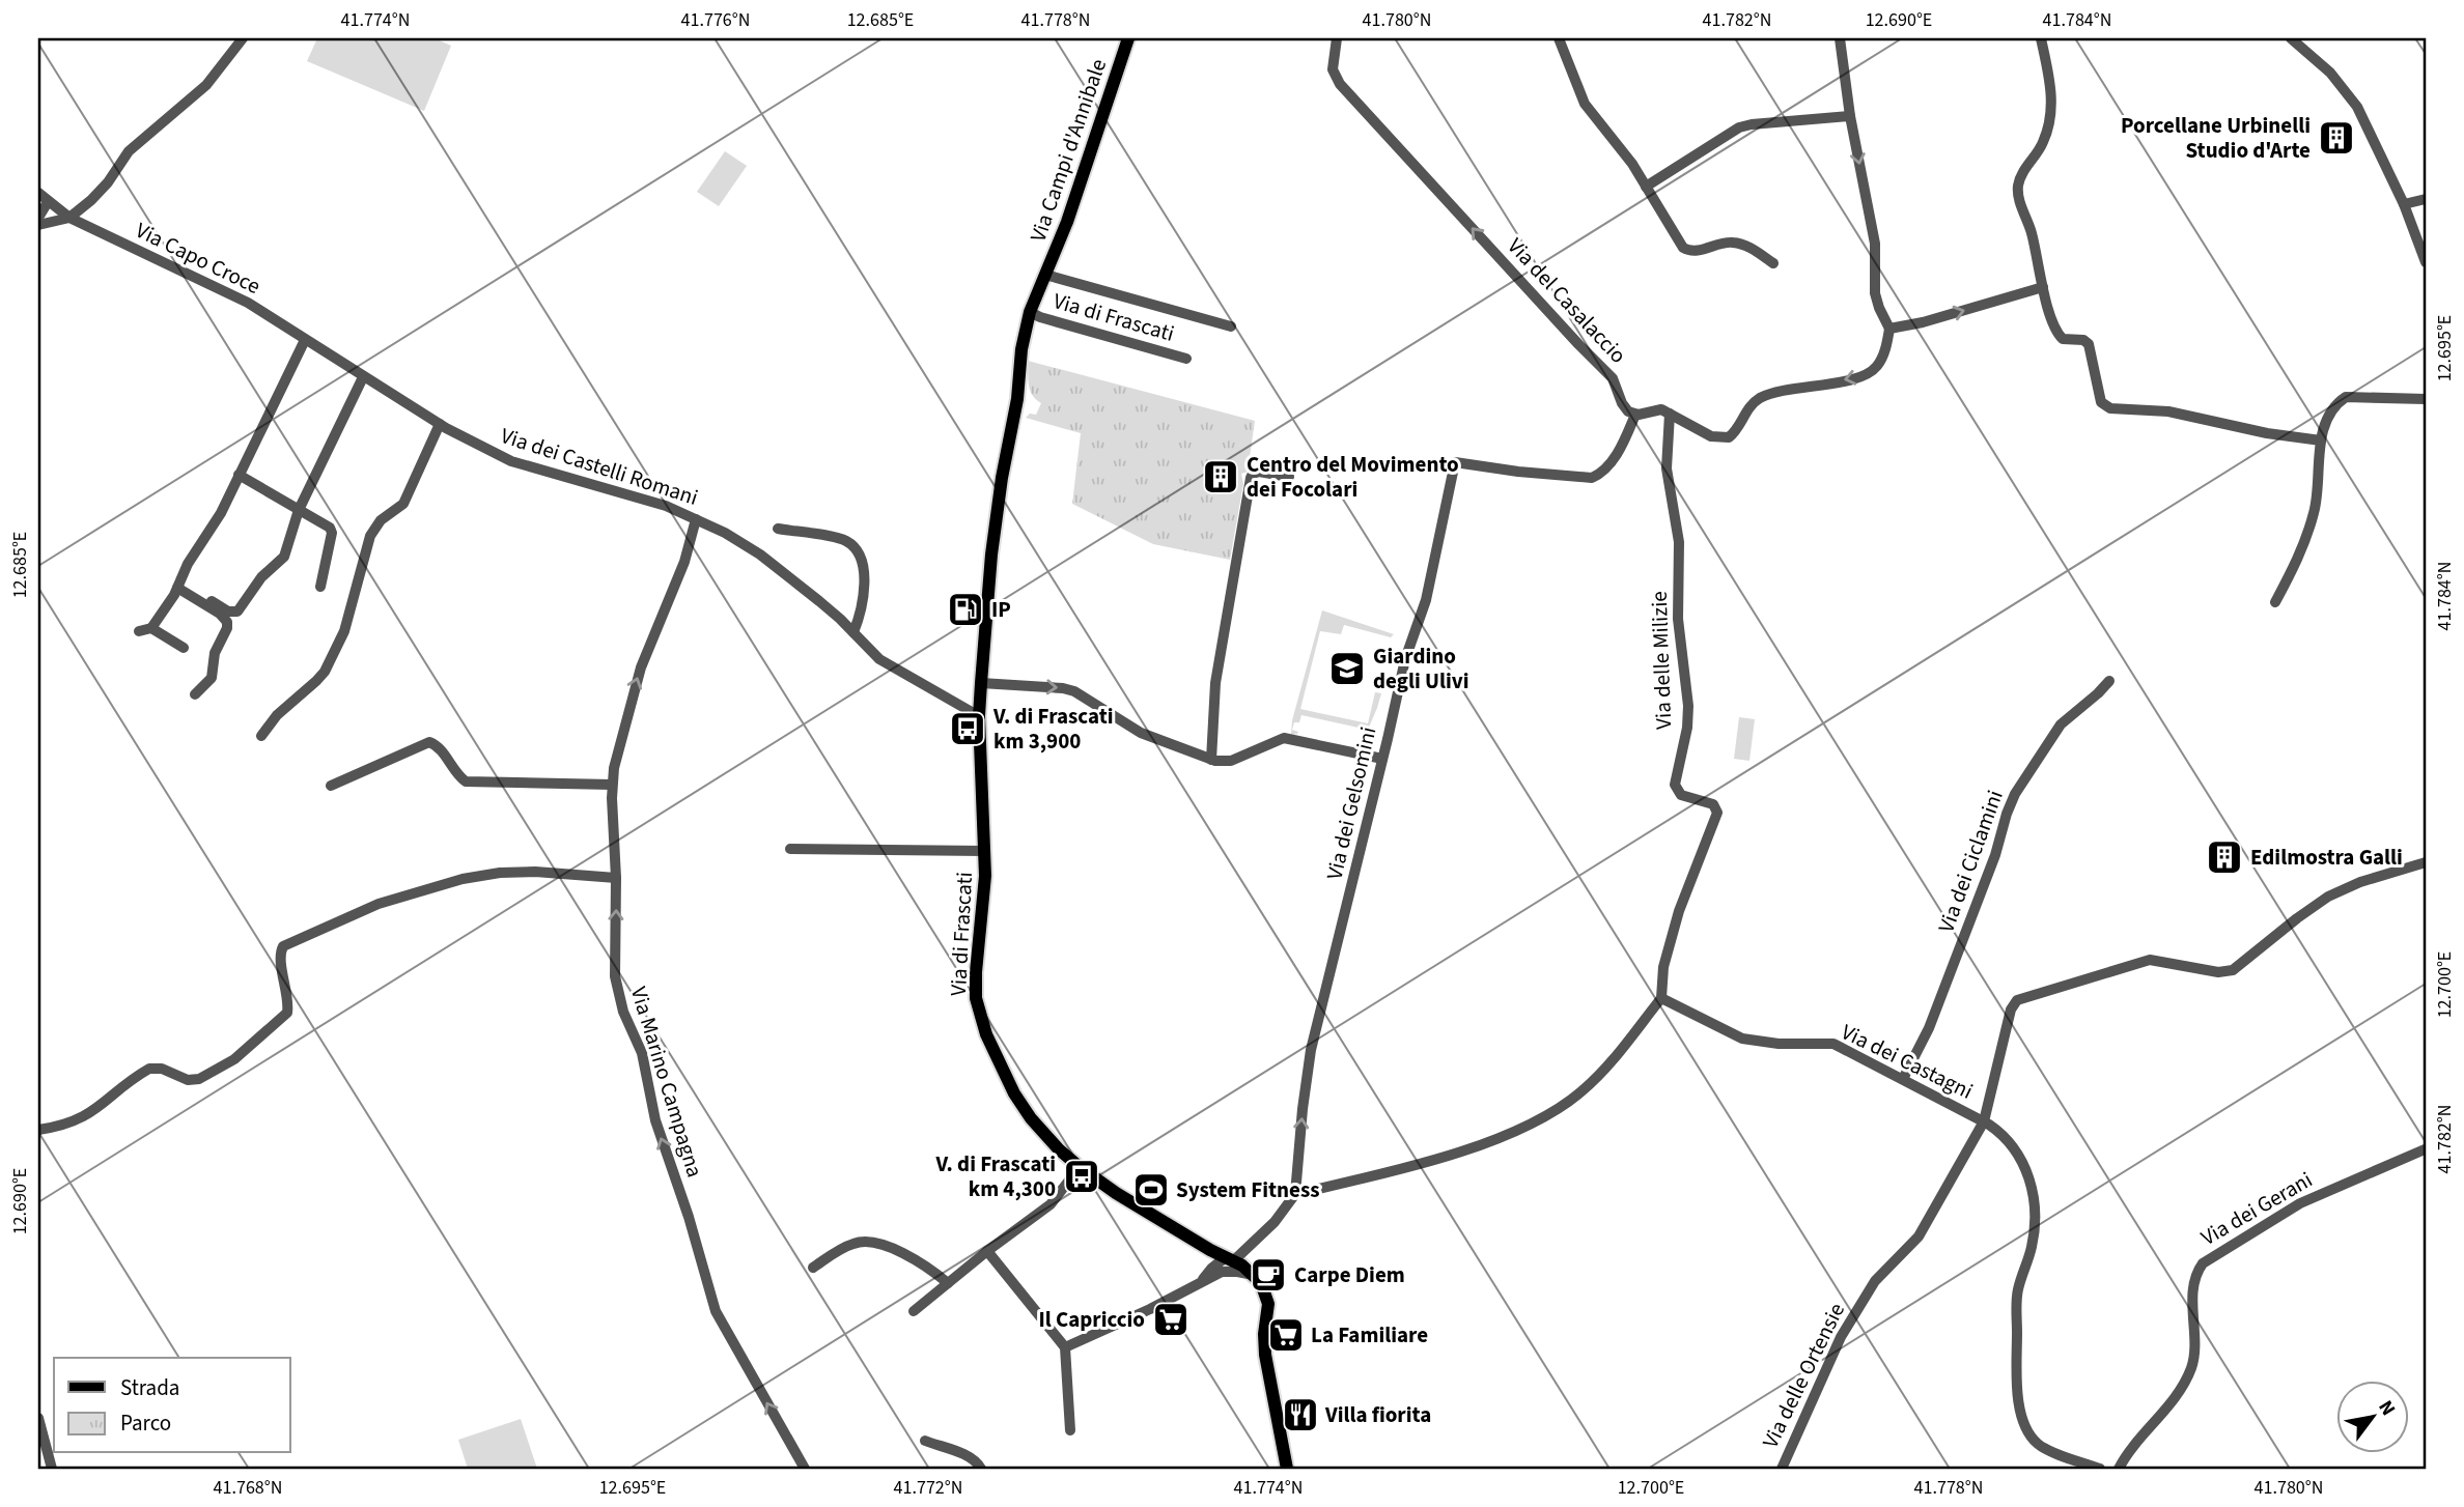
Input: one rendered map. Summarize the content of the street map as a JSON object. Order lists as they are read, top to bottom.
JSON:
{
  "streets": {
    "main road": ["Via Campi d'Annibale", "Via di Frascati"],
    "street": [
      "Via Capo Croce",
      "Via del Casalaccio",
      "Via dei Castelli Romani",
      "Via delle Milizie",
      "Via dei Gelsomini",
      "Via dei Ciclamini",
      "Via dei Castagni",
      "Via Marino Campagna",
      "Via dei Gerani",
      "Via delle Ortensie"
    ]
  },
  "crossings": [
    ["Via Campi d'Annibale", "Via di Frascati"],
    ["Via Capo Croce", "Via dei Castelli Romani"],
    ["Via del Casalaccio", "Via dei Gelsomini"],
    ["Via di Frascati", "Via dei Castelli Romani"],
    ["Via dei Castelli Romani", "Via Marino Campagna"],
    ["Via delle Milizie", "Via dei Castagni"],
    ["Via dei Ciclamini", "Via dei Castagni"],
    ["Via dei Castagni", "Via delle Ortensie"]
  ],
  "one_way": ["Via del Casalaccio", "Via dei Gelsomini", "Via Marino Campagna"],
  "places": {
    "building": ["Porcellane Urbinelli Studio d'Arte", "Centro del Movimento dei Focolari", "Edilmostra Galli"],
    "fuel station": ["IP"],
    "school or university": ["Giardino degli Ulivi"],
    "bus stop": ["V. di Frascati km 3,900", "V. di Frascati km 4,300"],
    "sports": ["System Fitness"],
    "cafe": ["Carpe Diem"],
    "supermarket": ["Il Capriccio", "La Familiare"],
    "restaurant": ["Villa fiorita"]
  },
  "legend": ["Strada", "Parco"],
  "north": "top right",
  "coordinates": [
    "41.774°N",
    "41.776°N",
    "12.685°E",
    "41.778°N",
    "41.780°N",
    "41.782°N",
    "12.690°E",
    "41.784°N",
    "12.695°E",
    "12.700°E",
    "41.768°N",
    "41.772°N"
  ]
}
